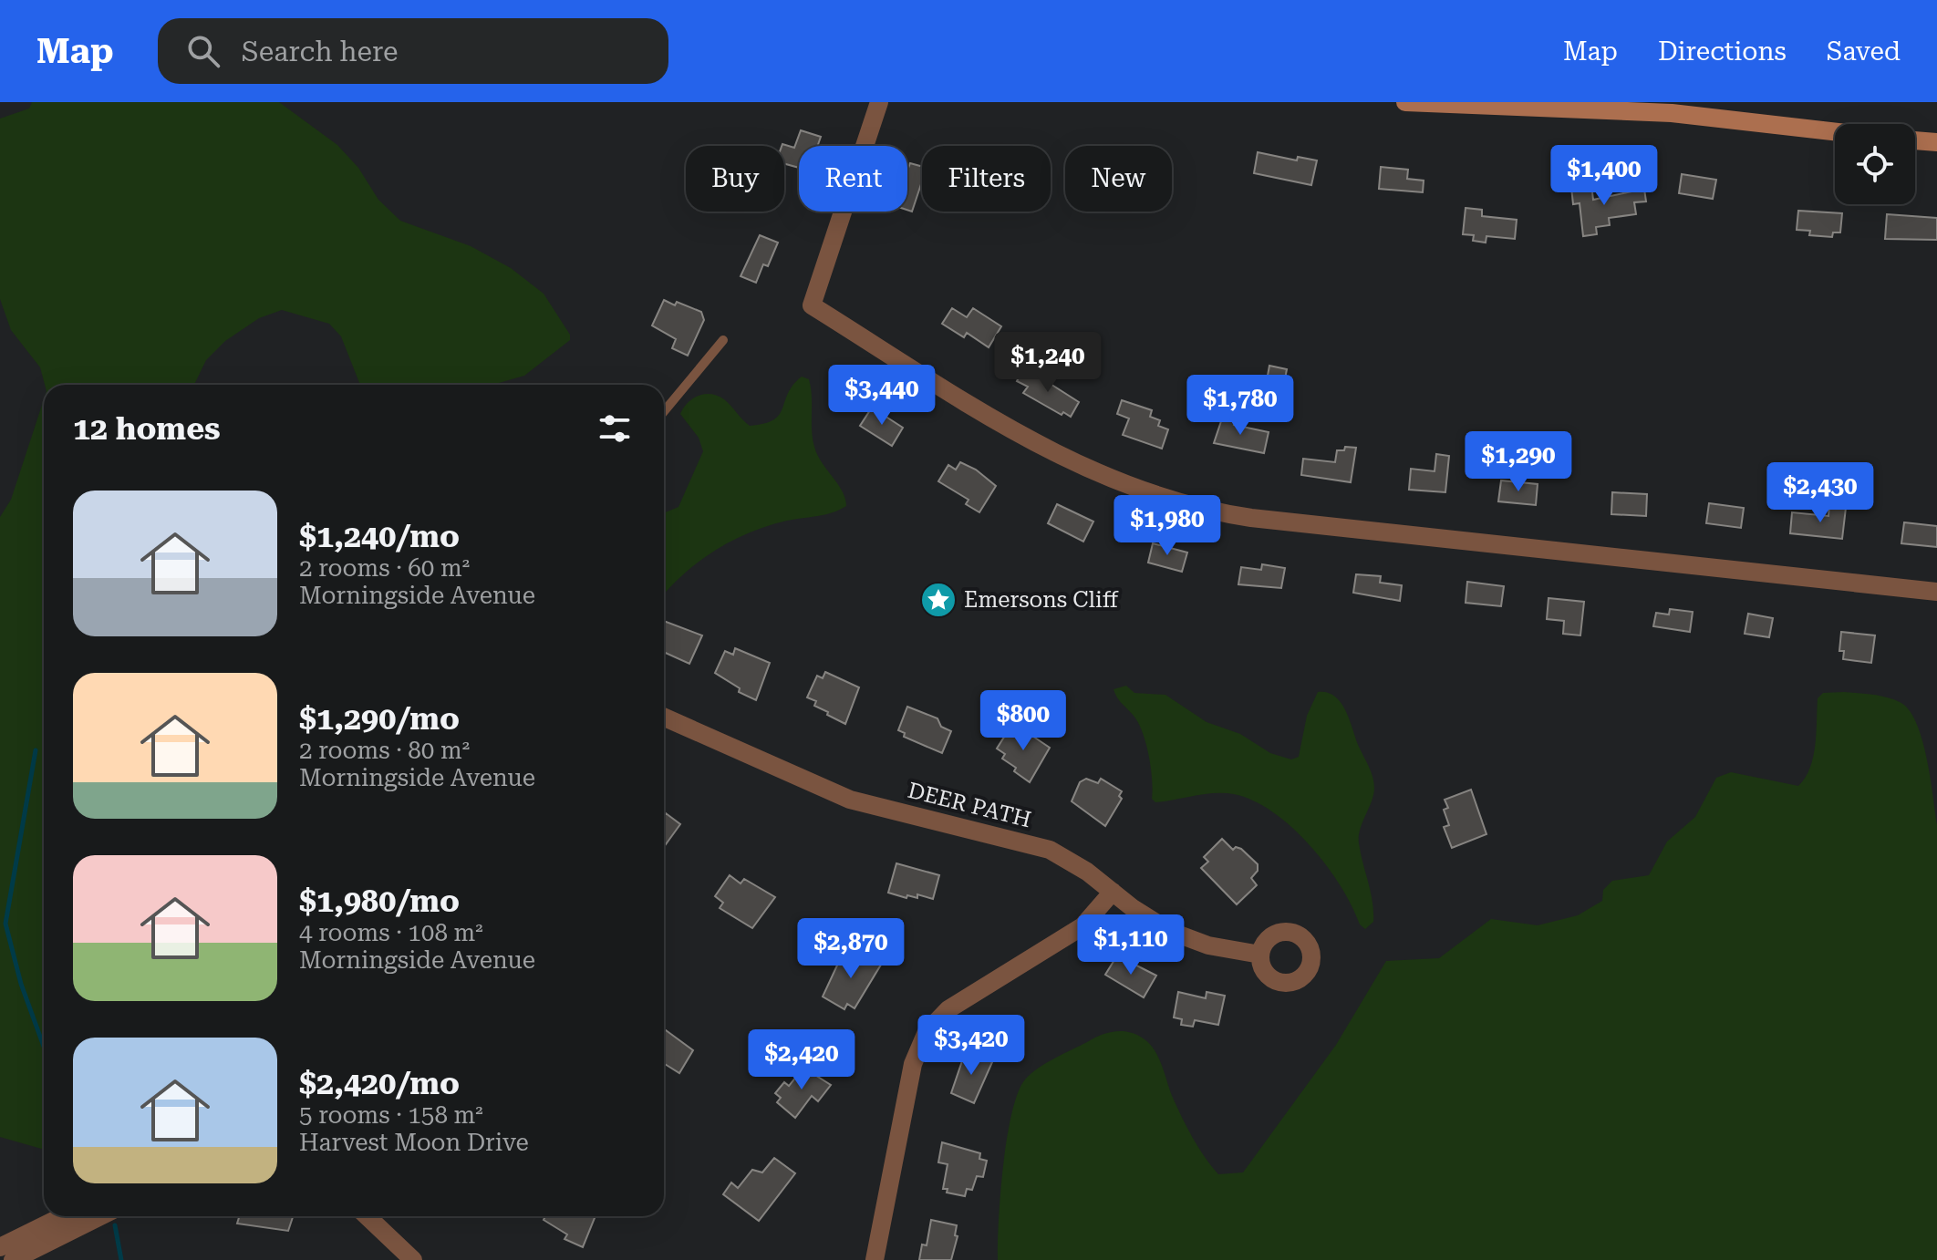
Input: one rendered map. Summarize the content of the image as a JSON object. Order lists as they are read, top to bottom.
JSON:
{
  "streets": {
    "street": ["DEER PATH"]
  },
  "places": {
    "place": ["Emersons Cliff"]
  },
  "page": {
    "header": "Map",
    "search": "Search here",
    "nav": ["Map", "Directions", "Saved"],
    "price": [
      "$1,400",
      "$1,240",
      "$3,440",
      "$1,780",
      "$1,290",
      "$2,430",
      "$1,980",
      "$800",
      "$1,110",
      "$2,870",
      "$3,420",
      "$2,420"
    ],
    "chip": [
      "Buy",
      "Rent",
      "Filters",
      "New"
    ],
    "heading": "12 homes",
    "list": [
      {
        "name": "$1,240/mo",
        "note": "2 rooms · 60 m² · Morningside Avenue"
      },
      {
        "name": "$1,290/mo",
        "note": "2 rooms · 80 m² · Morningside Avenue"
      },
      {
        "name": "$1,980/mo",
        "note": "4 rooms · 108 m² · Morningside Avenue"
      },
      {
        "name": "$2,420/mo",
        "note": "5 rooms · 158 m² · Harvest Moon Drive"
      }
    ]
  }
}
